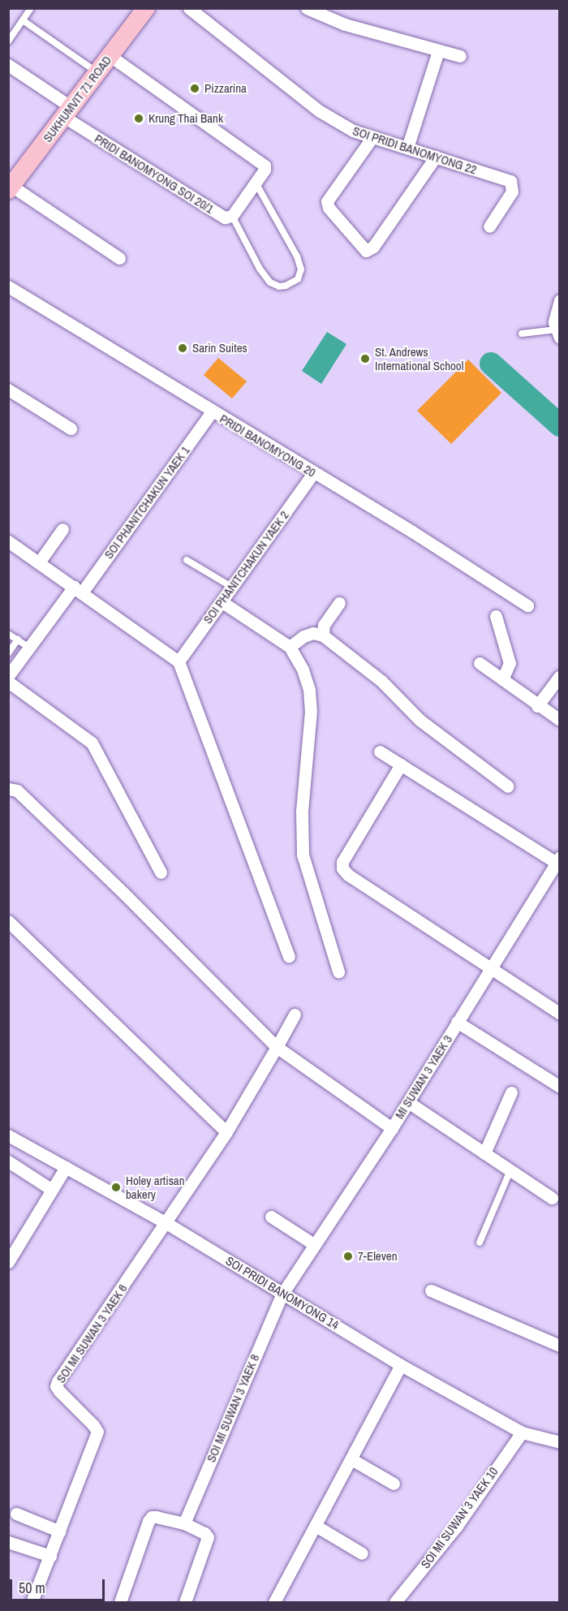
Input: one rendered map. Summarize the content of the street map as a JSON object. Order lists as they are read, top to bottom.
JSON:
{
  "streets": {
    "main road": ["SUKHUMVIT 71 ROAD"],
    "street": [
      "SOI PRIDI BANOMYONG 22",
      "PRIDI BANOMYONG SOI 20/1",
      "PRIDI BANOMYONG 20",
      "SOI PHANITCHAKUN YAEK 1",
      "SOI PHANITCHAKUN YAEK 2",
      "MI SUWAN 3 YAEK 3",
      "SOI PRIDI BANOMYONG 14",
      "SOI MI SUWAN 3 YAEK 6",
      "SOI MI SUWAN 3 YAEK 8",
      "SOI MI SUWAN 3 YAEK 10"
    ]
  },
  "crossings": [
    ["SUKHUMVIT 71 ROAD", "PRIDI BANOMYONG SOI 20/1"],
    ["PRIDI BANOMYONG 20", "SOI PHANITCHAKUN YAEK 1"],
    ["PRIDI BANOMYONG 20", "SOI PHANITCHAKUN YAEK 2"],
    ["MI SUWAN 3 YAEK 3", "SOI PRIDI BANOMYONG 14"],
    ["MI SUWAN 3 YAEK 3", "SOI MI SUWAN 3 YAEK 8"],
    ["SOI PRIDI BANOMYONG 14", "SOI MI SUWAN 3 YAEK 6"],
    ["SOI PRIDI BANOMYONG 14", "SOI MI SUWAN 3 YAEK 8"],
    ["SOI PRIDI BANOMYONG 14", "SOI MI SUWAN 3 YAEK 10"]
  ],
  "places": [
    "Pizzarina",
    "Krung Thai Bank",
    "Sarin Suites",
    "St. Andrews International School",
    "Holey artisan bakery",
    "7-Eleven"
  ],
  "scale_bar": "50 m"
}
